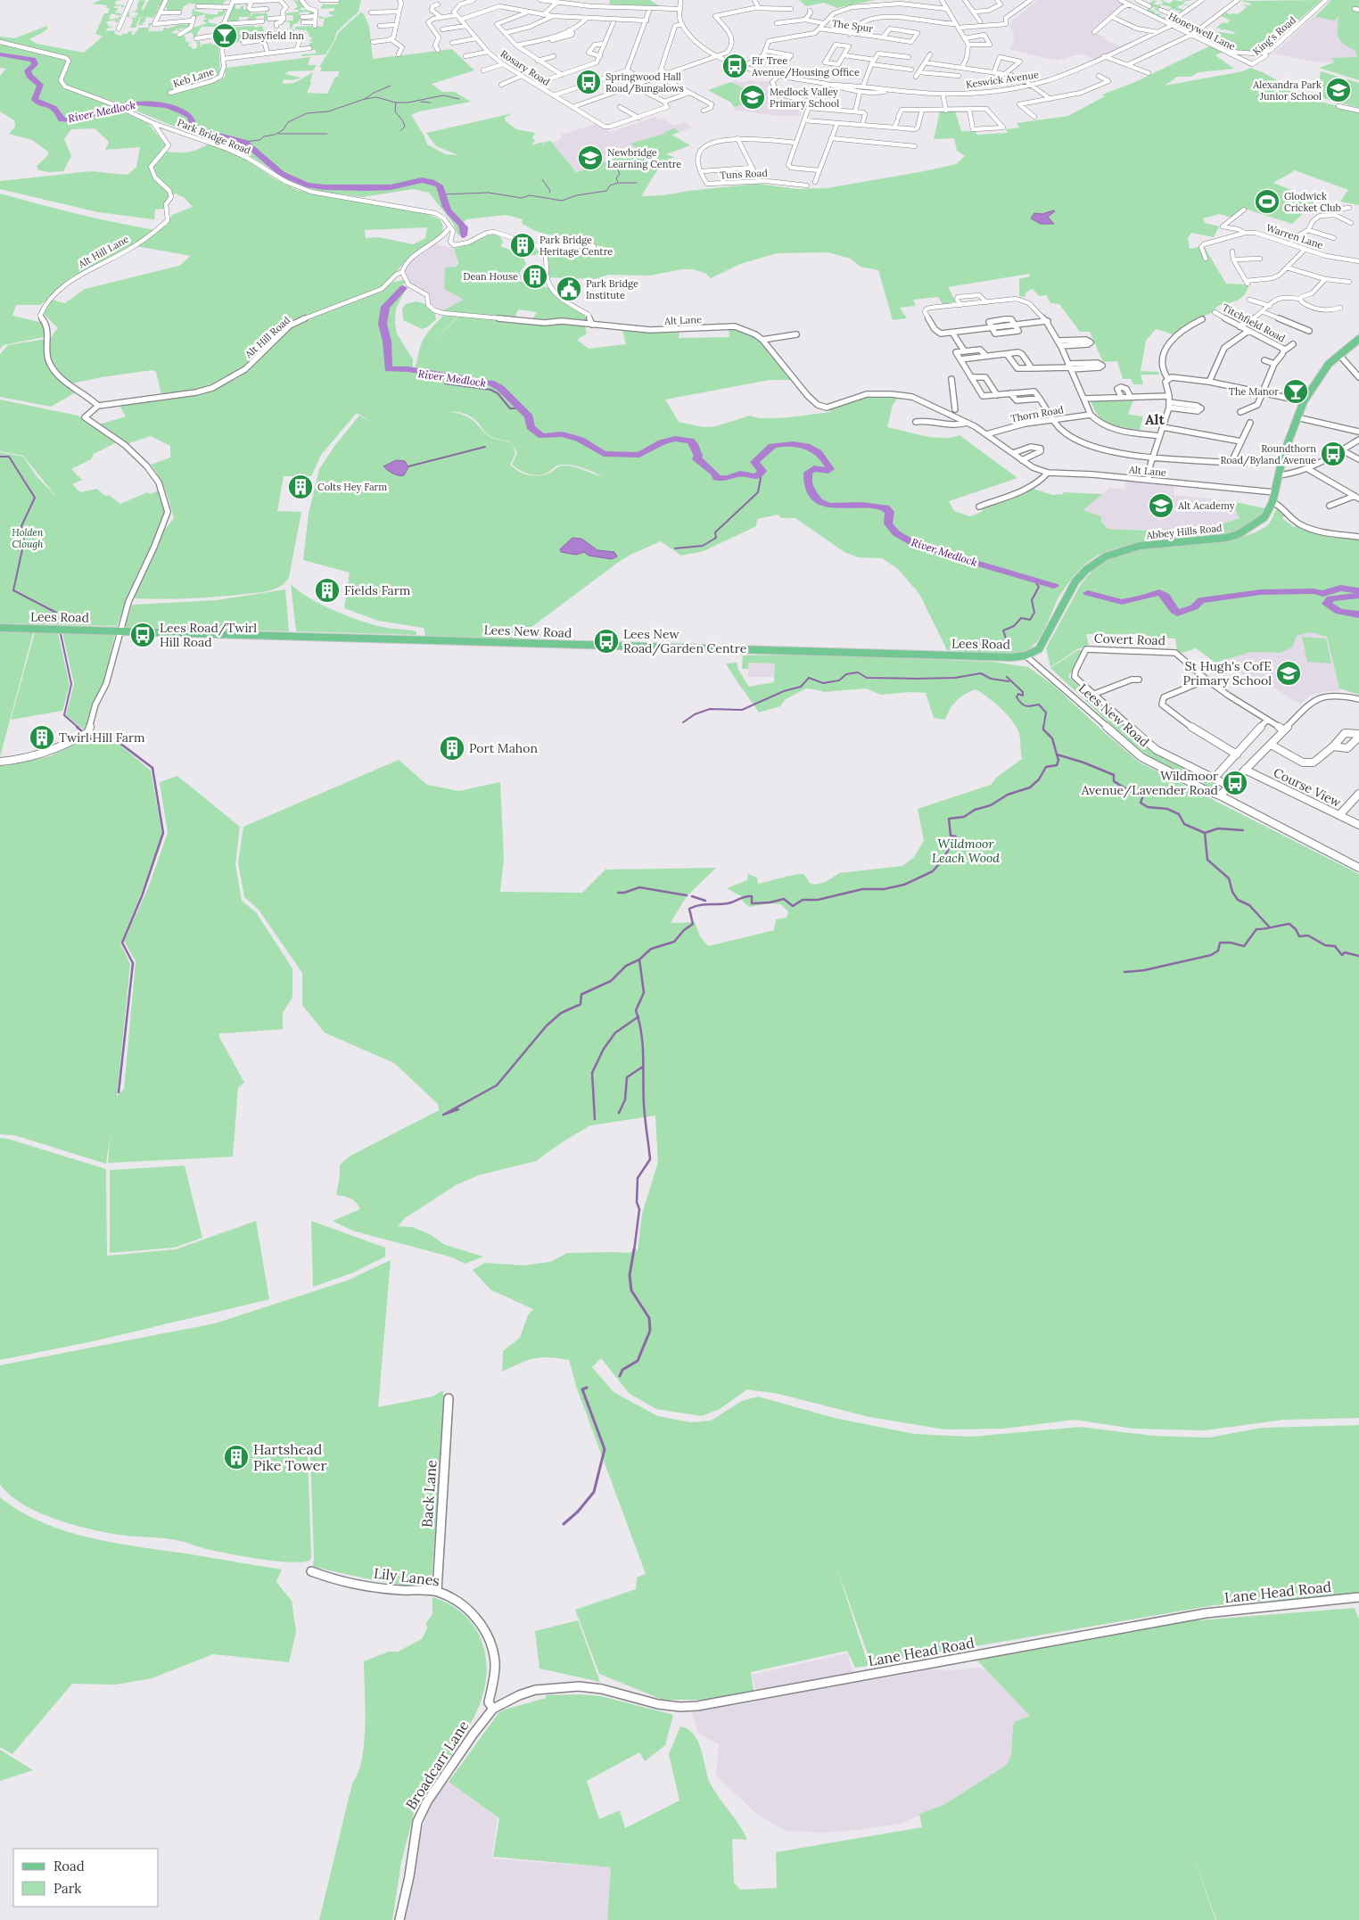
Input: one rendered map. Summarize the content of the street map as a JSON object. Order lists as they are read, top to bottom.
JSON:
{
  "streets": {
    "main road": ["Abbey Hills Road", "Lees Road", "Lees New Road"],
    "street": [
      "The Spur",
      "Honeywell Lane",
      "King's Road",
      "Rosary Road",
      "Keb Lane",
      "Keswick Avenue",
      "Park Bridge Road",
      "Tuns Road",
      "Warren Lane",
      "Alt Hill Lane",
      "Alt Lane",
      "Titchfield Road",
      "Alt Hill Road",
      "Thorn Road",
      "Covert Road",
      "Course View",
      "Back Lane",
      "Lily Lanes",
      "Lane Head Road",
      "Broadcarr Lane"
    ]
  },
  "crossings": [
    ["Honeywell Lane", "King's Road"],
    ["Honeywell Lane", "Keswick Avenue"],
    ["Park Bridge Road", "Alt Hill Lane"],
    ["Park Bridge Road", "Alt Hill Road"],
    ["Alt Hill Lane", "Alt Hill Road"],
    ["Alt Lane", "Alt Hill Road"],
    ["Alt Lane", "Thorn Road"],
    ["Alt Lane", "Abbey Hills Road"],
    ["Abbey Hills Road", "Lees Road"],
    ["Abbey Hills Road", "Lees New Road"],
    ["Lees Road", "Lees New Road"],
    ["Back Lane", "Lily Lanes"],
    ["Lily Lanes", "Lane Head Road"],
    ["Lily Lanes", "Broadcarr Lane"],
    ["Lane Head Road", "Broadcarr Lane"]
  ],
  "districts": ["Alt"],
  "water": ["River Medlock"],
  "parks": ["Holden Clough", "Wildmoor Leach Wood"],
  "places": {
    "bar": ["Daisyfield Inn", "The Manor"],
    "bus stop": [
      "Fir Tree Avenue/Housing Office",
      "Springwood Hall Road/Bungalows",
      "Roundthorn Road/Byland Avenue",
      "Lees Road/Twirl Hill Road",
      "Lees New Road/Garden Centre",
      "Wildmoor Avenue/Lavender Road"
    ],
    "school or university": [
      "Alexandra Park Junior School",
      "Medlock Valley Primary School",
      "Newbridge Learning Centre",
      "Alt Academy",
      "St Hugh's CofE Primary School"
    ],
    "sports": ["Glodwick Cricket Club"],
    "building": [
      "Park Bridge Heritage Centre",
      "Dean House",
      "Colts Hey Farm",
      "Fields Farm",
      "Twirl Hill Farm",
      "Port Mahon",
      "Hartshead Pike Tower"
    ],
    "public building": ["Park Bridge Institute"]
  },
  "legend": ["Road", "Park"]
}
